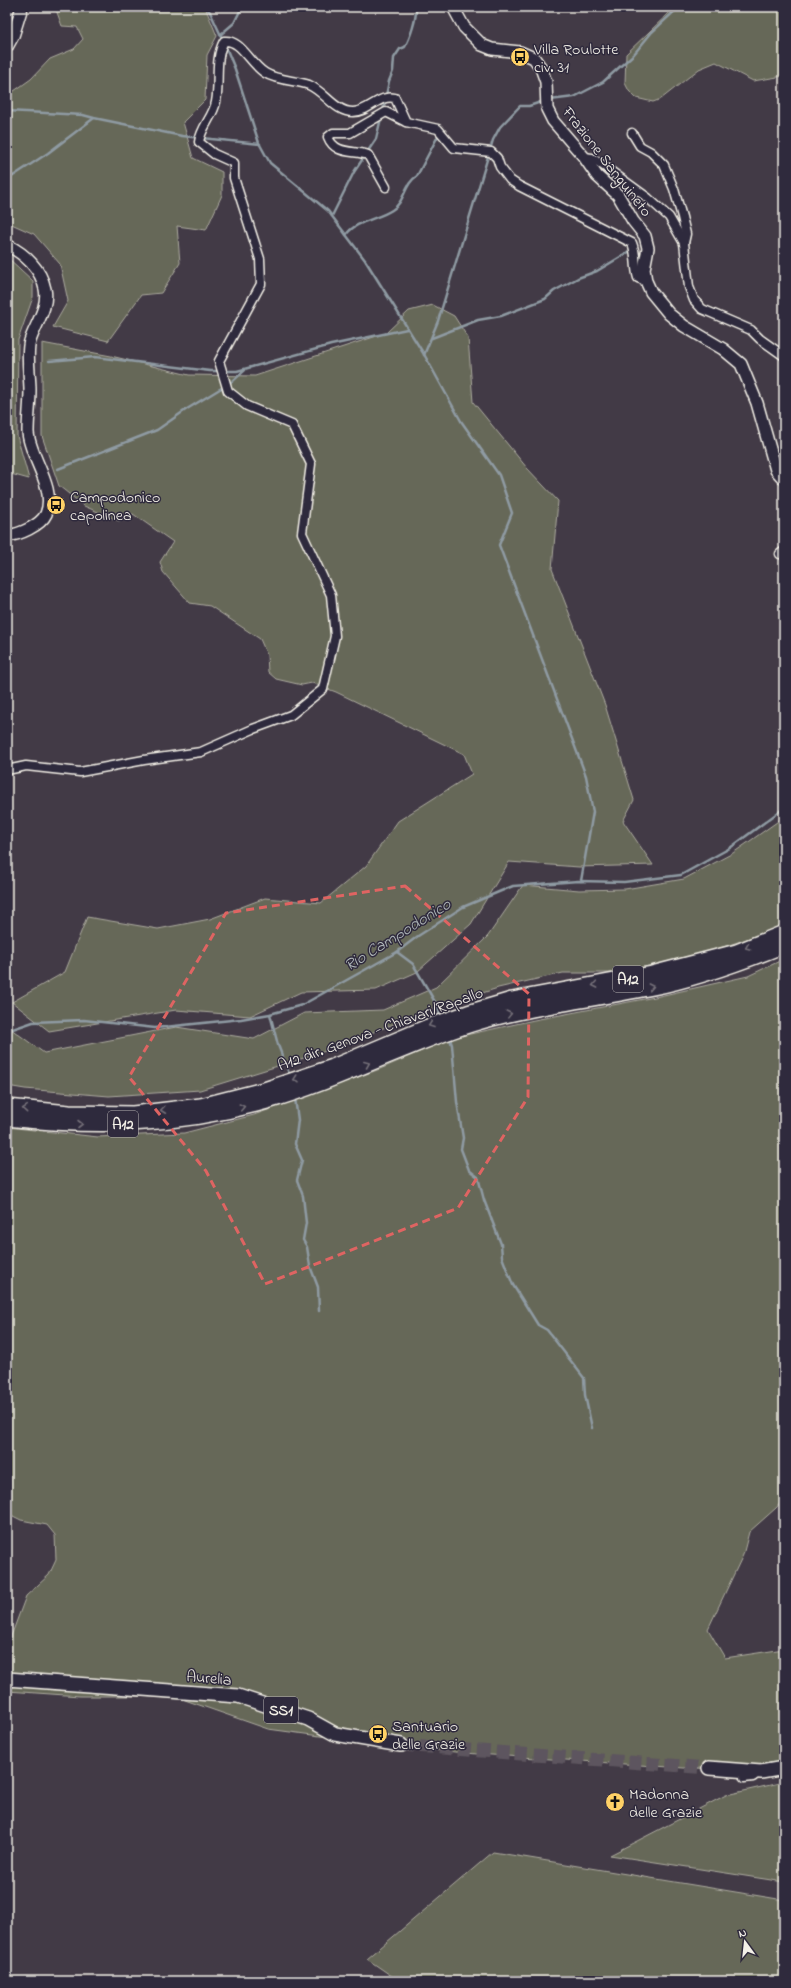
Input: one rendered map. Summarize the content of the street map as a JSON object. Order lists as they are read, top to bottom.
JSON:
{
  "streets": {
    "highway": ["A12", "A12 dir. Genova - Chiavari/Rapallo"],
    "main road": ["Aurelia", "SS1"],
    "street": ["Frazione Sanguineto"]
  },
  "crossings": [
    ["A12", "A12 dir. Genova - Chiavari/Rapallo"]
  ],
  "water": ["Rio Campodonico"],
  "places": {
    "bus stop": ["Villa Roulotte civ. 31", "Campodonico capolinea", "Santuario delle Grazie"],
    "church": ["Madonna delle Grazie"]
  },
  "north": "top"
}
